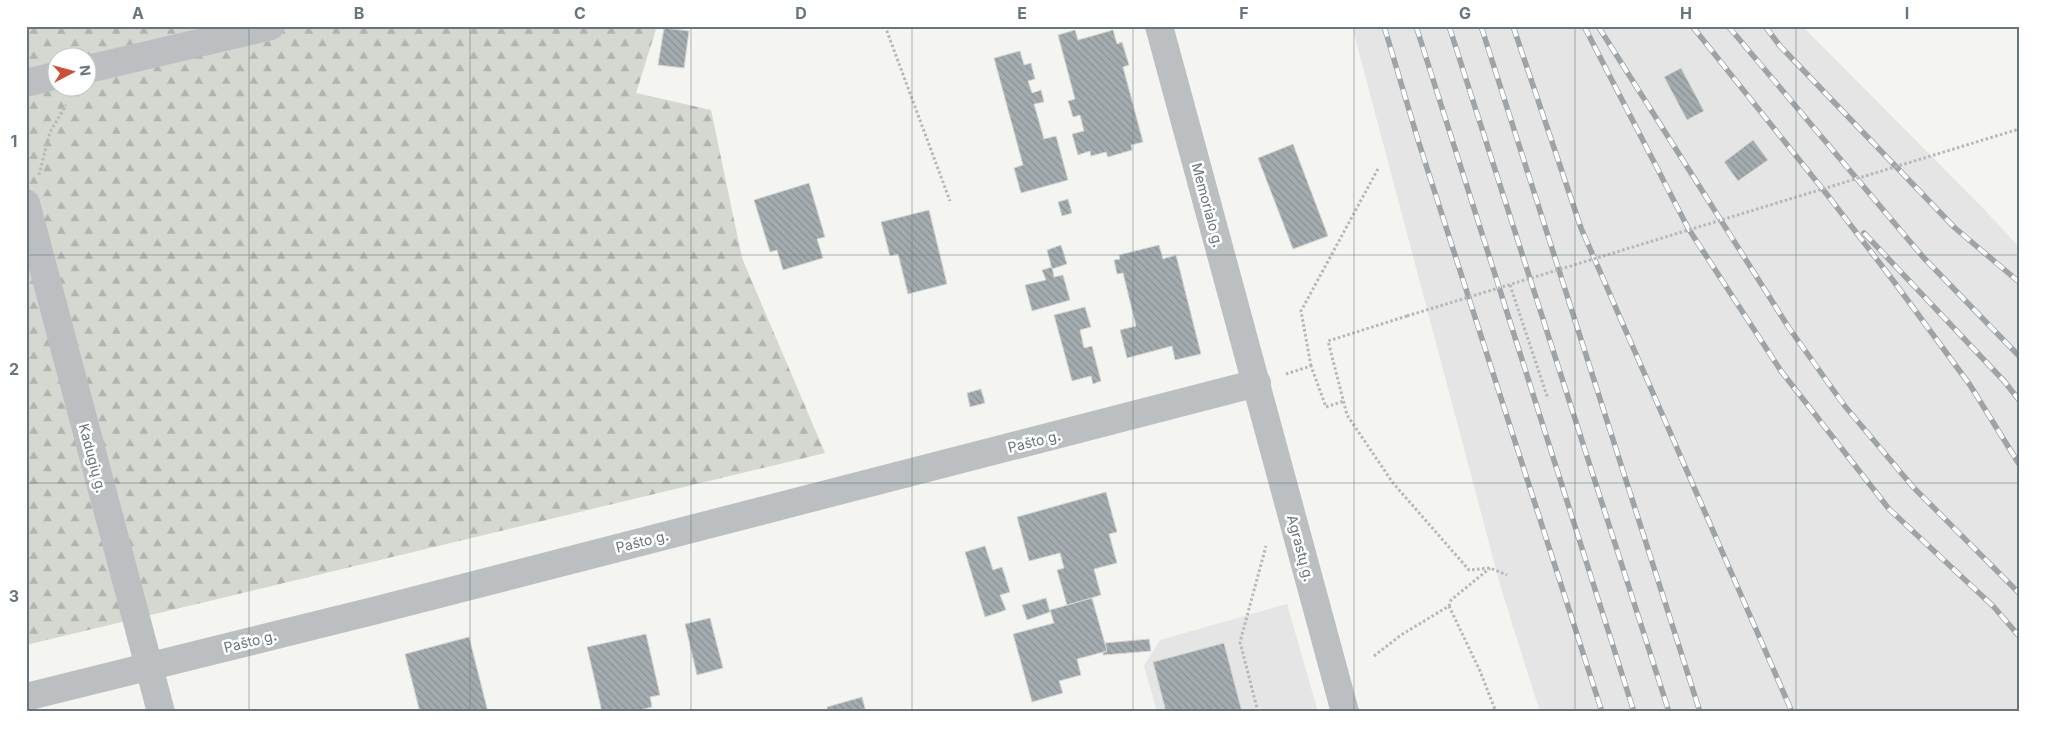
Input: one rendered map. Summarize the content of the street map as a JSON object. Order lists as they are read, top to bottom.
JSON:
{
  "streets": {
    "street": [
      "Memorialo g.",
      "Pašto g.",
      "Kadugių g.",
      "Agrastų g."
    ]
  },
  "crossings": [
    ["Memorialo g.", "Pašto g."],
    ["Memorialo g.", "Agrastų g."],
    ["Pašto g.", "Kadugių g."],
    ["Pašto g.", "Agrastų g."]
  ],
  "north": "right",
  "grid": {
    "columns": [
      "A",
      "B",
      "C",
      "D",
      "E",
      "F",
      "G",
      "H",
      "I"
    ],
    "rows": ["1", "2", "3"]
  }
}
